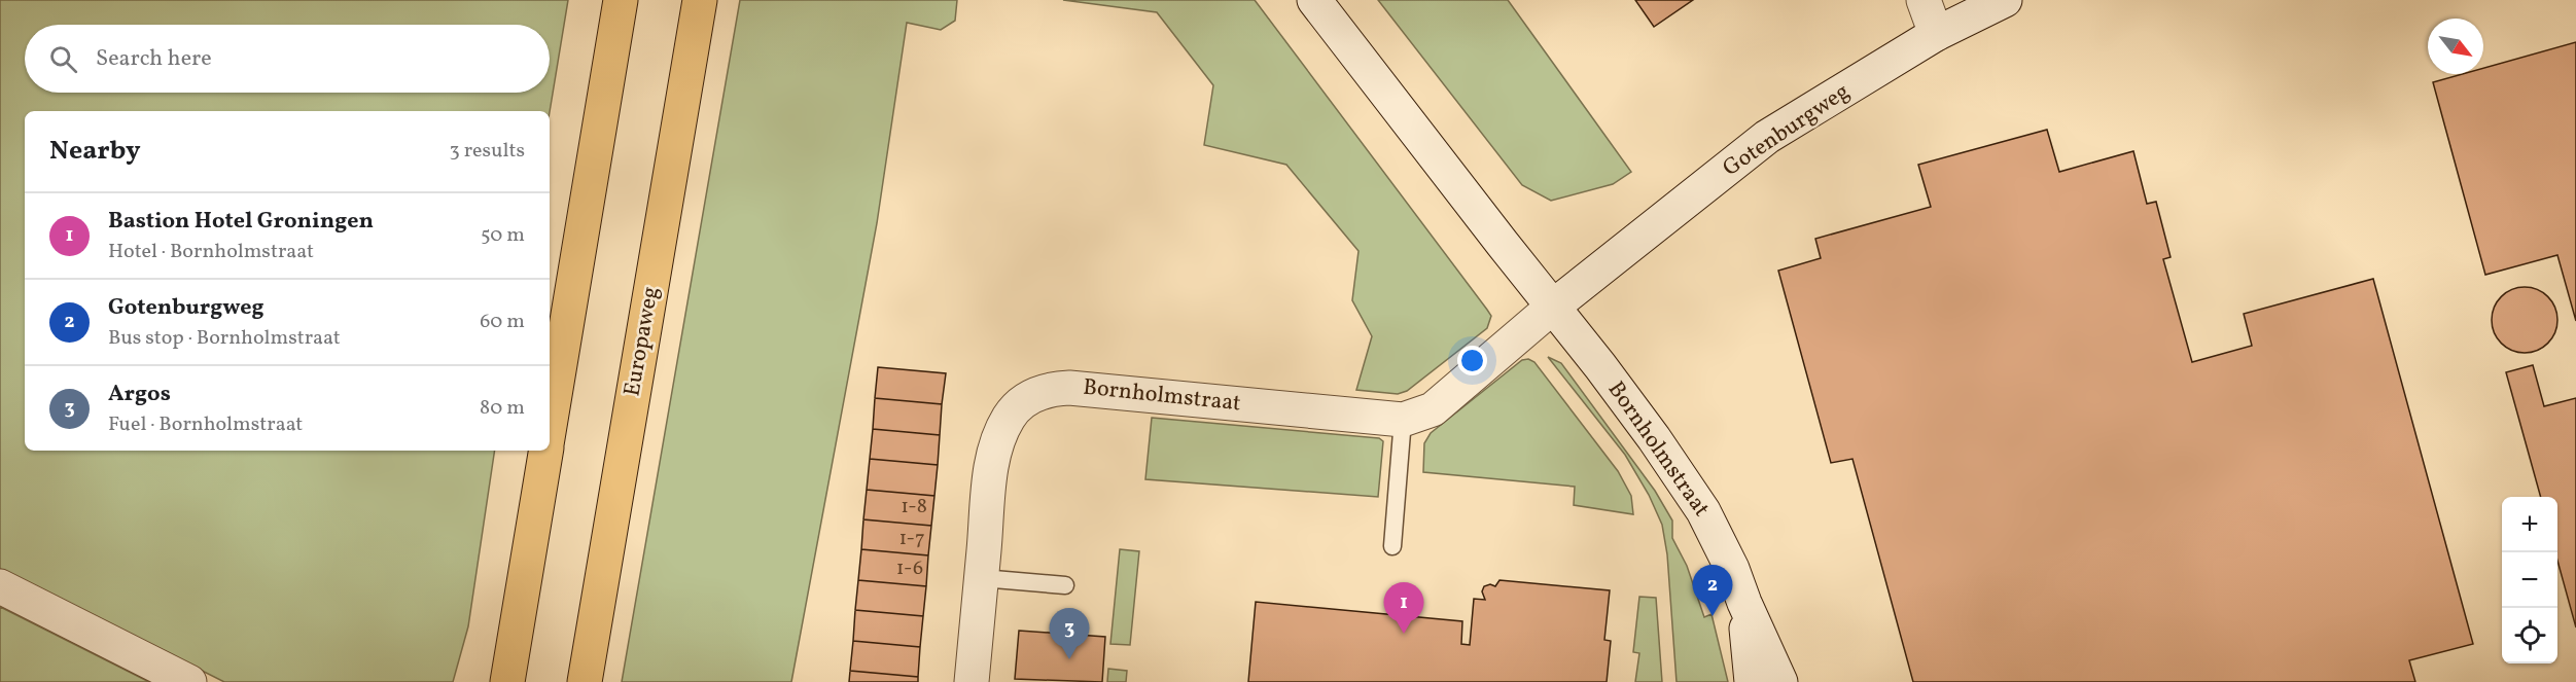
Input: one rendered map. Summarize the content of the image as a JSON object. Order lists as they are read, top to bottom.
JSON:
{
  "streets": {
    "highway": ["Europaweg"],
    "street": ["Gotenburgweg", "Bornholmstraat"]
  },
  "crossings": [
    ["Gotenburgweg", "Bornholmstraat"]
  ],
  "house_numbers": ["1-8", "1-7", "1-6"],
  "north": "bottom right",
  "page": {
    "search": "Search here",
    "heading": ["Nearby", "3 results"],
    "list": [
      {
        "mark": "1",
        "name": "Bastion Hotel Groningen",
        "note": "Hotel · Bornholmstraat",
        "value": "50 m"
      },
      {
        "mark": "2",
        "name": "Gotenburgweg",
        "note": "Bus stop · Bornholmstraat",
        "value": "60 m"
      },
      {
        "mark": "3",
        "name": "Argos",
        "note": "Fuel · Bornholmstraat",
        "value": "80 m"
      }
    ],
    "map_buttons": ["+", "−"],
    "pins": ["2", "1", "3"]
  }
}
